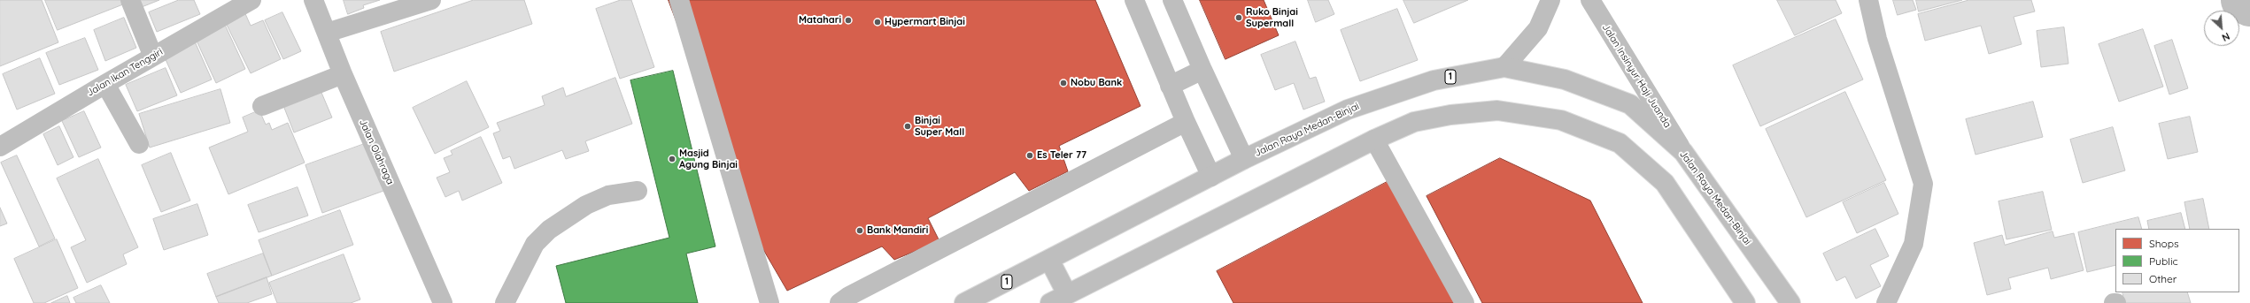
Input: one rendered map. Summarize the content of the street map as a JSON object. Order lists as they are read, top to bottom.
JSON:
{
  "streets": {
    "main road": [
      "Jalan Ikan Tenggiri",
      "Jalan Insinyur Haji Juanda",
      "1",
      "Jalan Raya Medan-Binjai",
      "Jalan Olahraga"
    ]
  },
  "crossings": [
    ["Jalan Insinyur Haji Juanda", "Jalan Raya Medan-Binjai"]
  ],
  "places": [
    "Ruko Binjai Supermall",
    "Matahari",
    "Hypermart Binjai",
    "Nobu Bank",
    "Binjai Super Mall",
    "Es Teler 77",
    "Masjid Agung Binjai",
    "Bank Mandiri"
  ],
  "legend": ["Shops", "Public", "Other"],
  "north": "bottom right"
}
